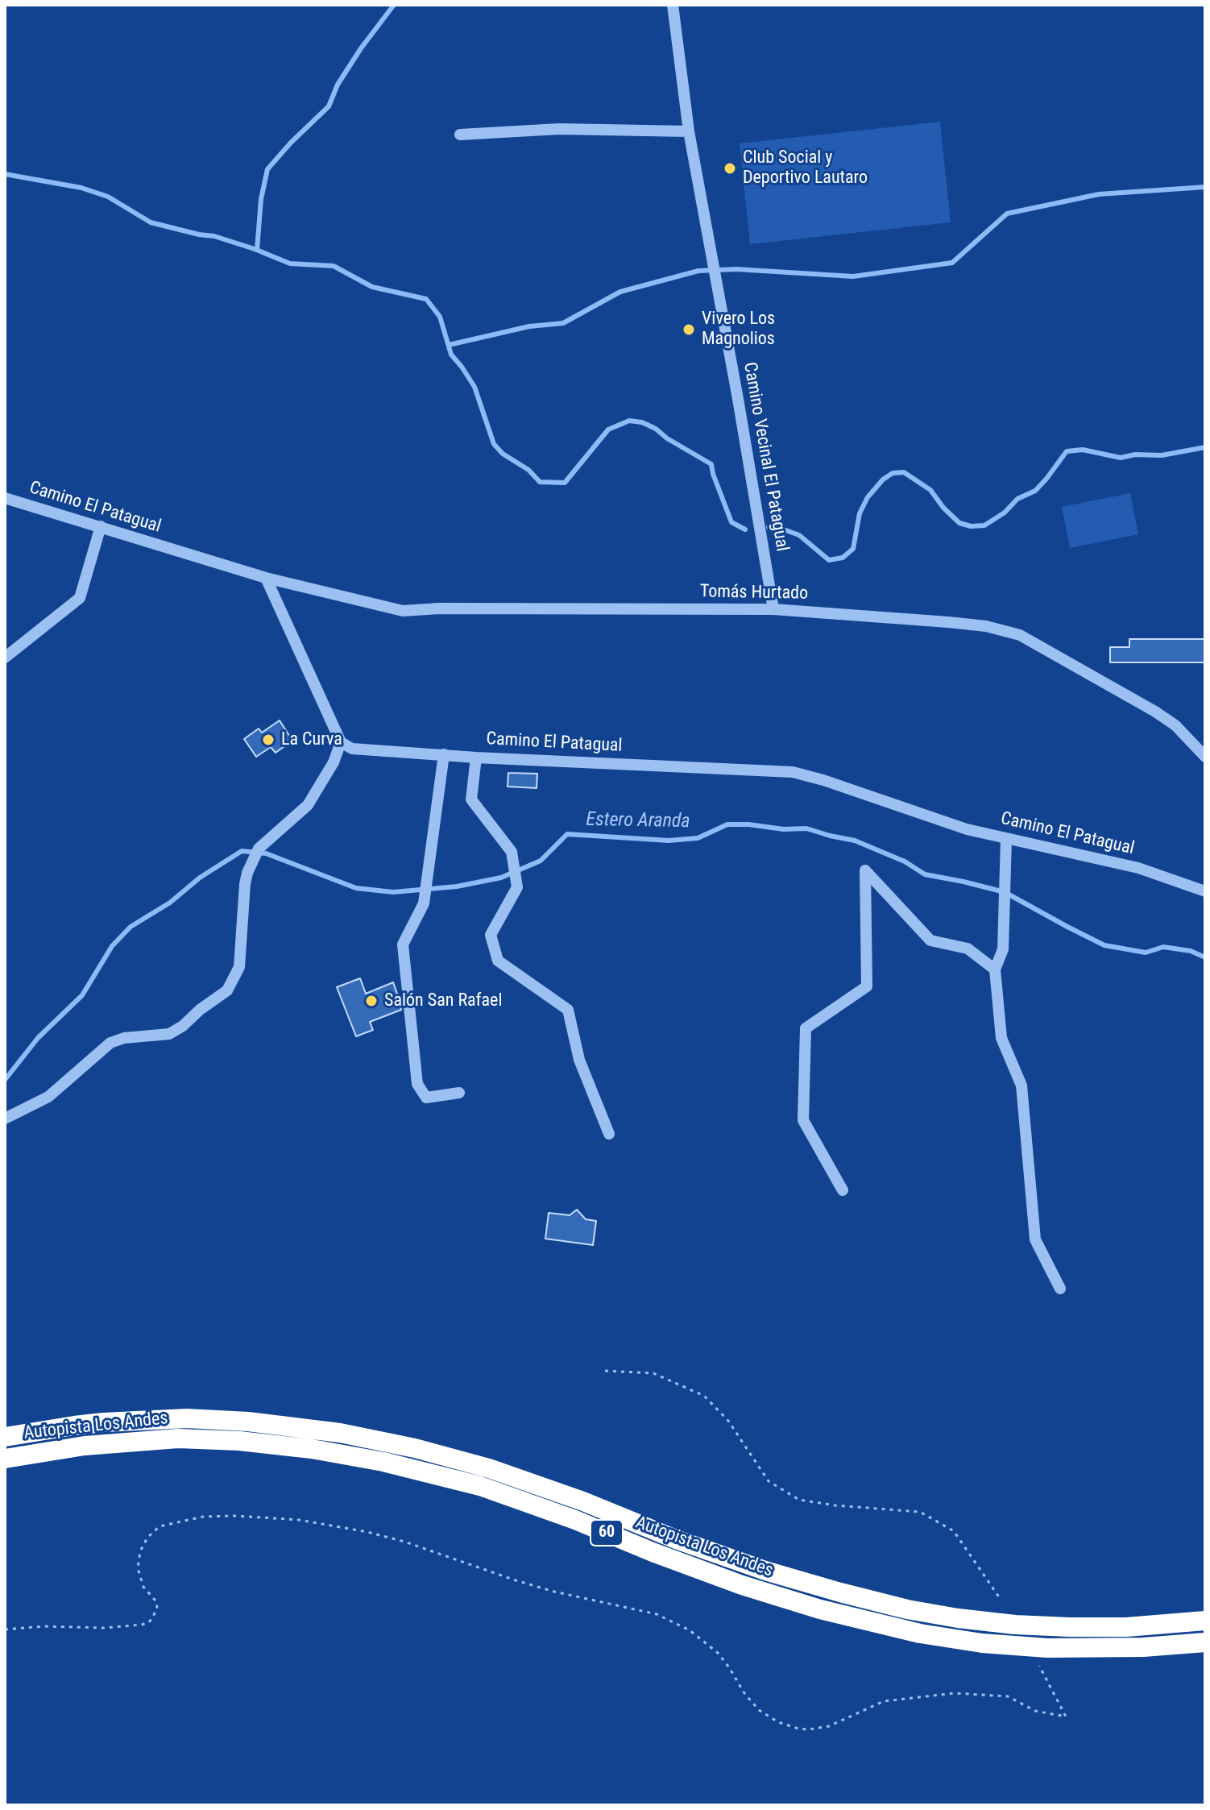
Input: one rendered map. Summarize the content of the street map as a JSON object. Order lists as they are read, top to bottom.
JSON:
{
  "streets": {
    "highway": ["Autopista Los Andes", "60"],
    "street": ["Camino Vecinal El Patagual", "Camino El Patagual", "Tomás Hurtado"]
  },
  "crossings": [
    ["Camino Vecinal El Patagual", "Tomás Hurtado"],
    ["Camino El Patagual", "Tomás Hurtado"]
  ],
  "water": ["Estero Aranda"],
  "places": [
    "Club Social y Deportivo Lautaro",
    "Vivero Los Magnolios",
    "La Curva",
    "Salón San Rafael"
  ]
}
